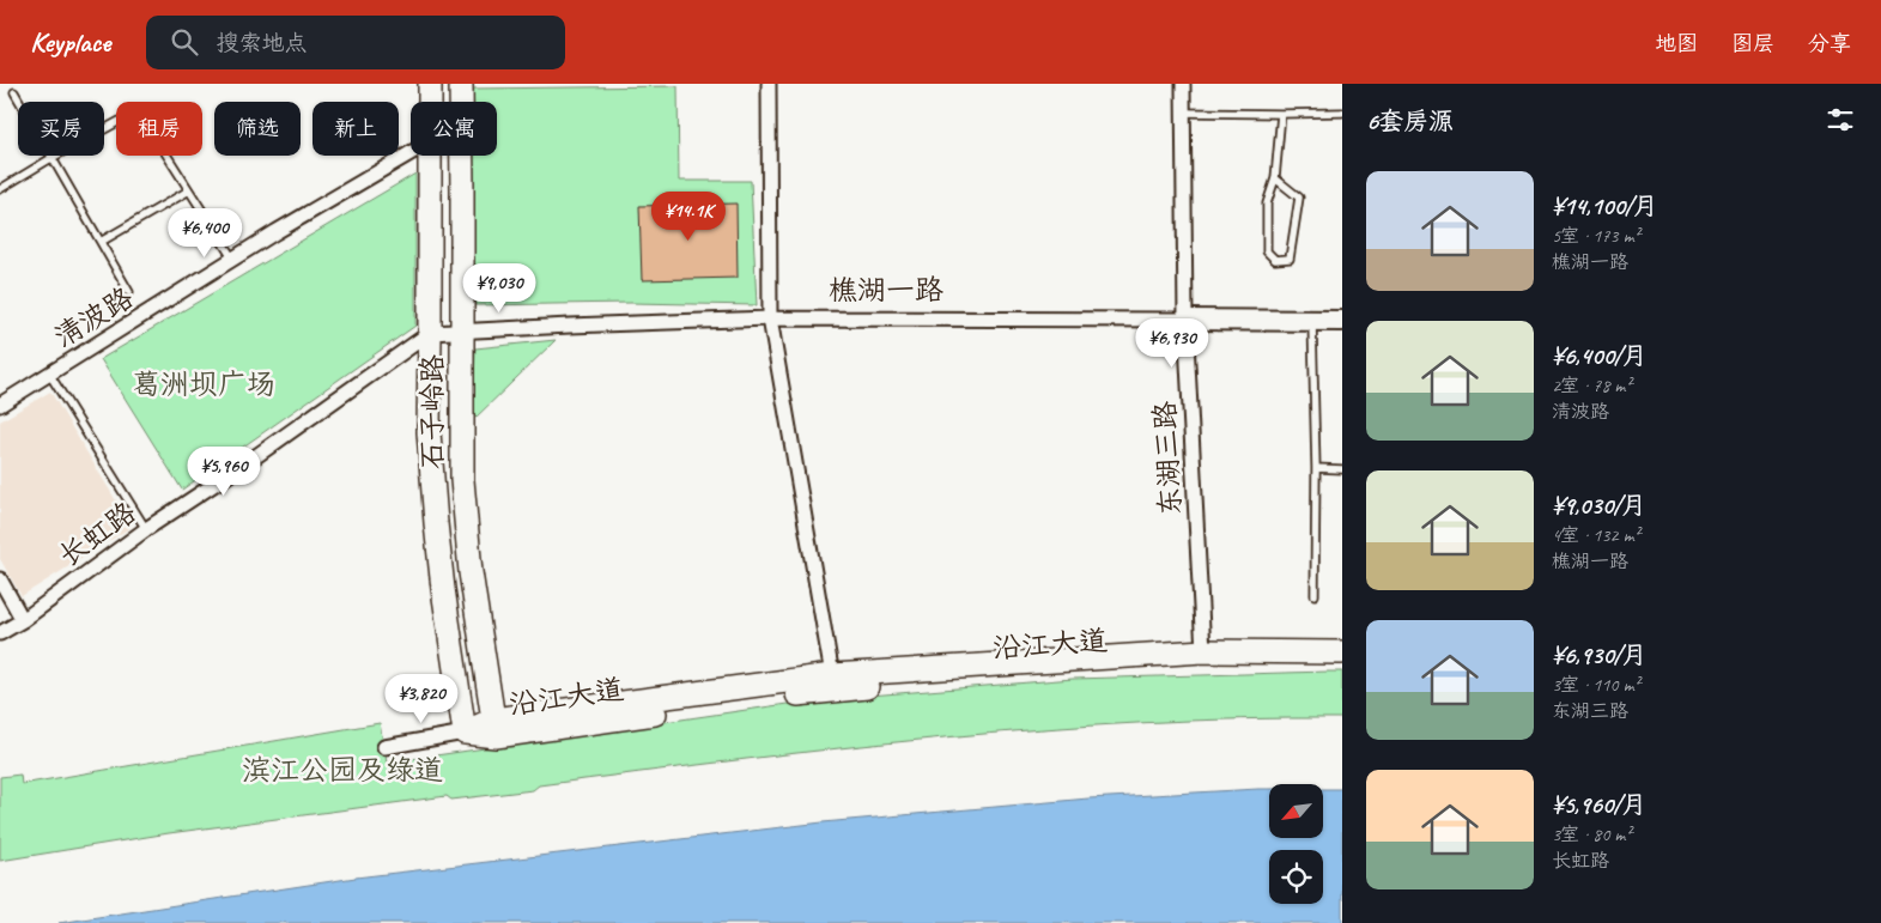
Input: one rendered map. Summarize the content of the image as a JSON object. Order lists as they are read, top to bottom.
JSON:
{
  "streets": {
    "main road": ["石子岭路", "沿江大道"],
    "street": [
      "樵湖一路",
      "清波路",
      "东湖三路",
      "长虹路"
    ]
  },
  "crossings": [
    ["樵湖一路", "石子岭路"],
    ["樵湖一路", "东湖三路"],
    ["樵湖一路", "长虹路"],
    ["石子岭路", "长虹路"],
    ["石子岭路", "沿江大道"],
    ["东湖三路", "沿江大道"]
  ],
  "parks": ["葛洲坝广场", "滨江公园及绿道"],
  "north": "bottom left",
  "page": {
    "header": "Keyplace",
    "search": "搜索地点",
    "nav": ["地图", "图层", "分享"],
    "heading": "6套房源",
    "chip": [
      "买房",
      "租房",
      "筛选",
      "新上",
      "公寓"
    ],
    "list": [
      {
        "name": "¥14,100/月",
        "note": "5室 · 173 m² · 樵湖一路"
      },
      {
        "name": "¥6,400/月",
        "note": "2室 · 78 m² · 清波路"
      },
      {
        "name": "¥9,030/月",
        "note": "4室 · 132 m² · 樵湖一路"
      },
      {
        "name": "¥6,930/月",
        "note": "3室 · 110 m² · 东湖三路"
      },
      {
        "name": "¥5,960/月",
        "note": "3室 · 80 m² · 长虹路"
      }
    ],
    "price": [
      "¥14.1K",
      "¥6,400",
      "¥9,030",
      "¥6,930",
      "¥5,960",
      "¥3,820"
    ]
  }
}
